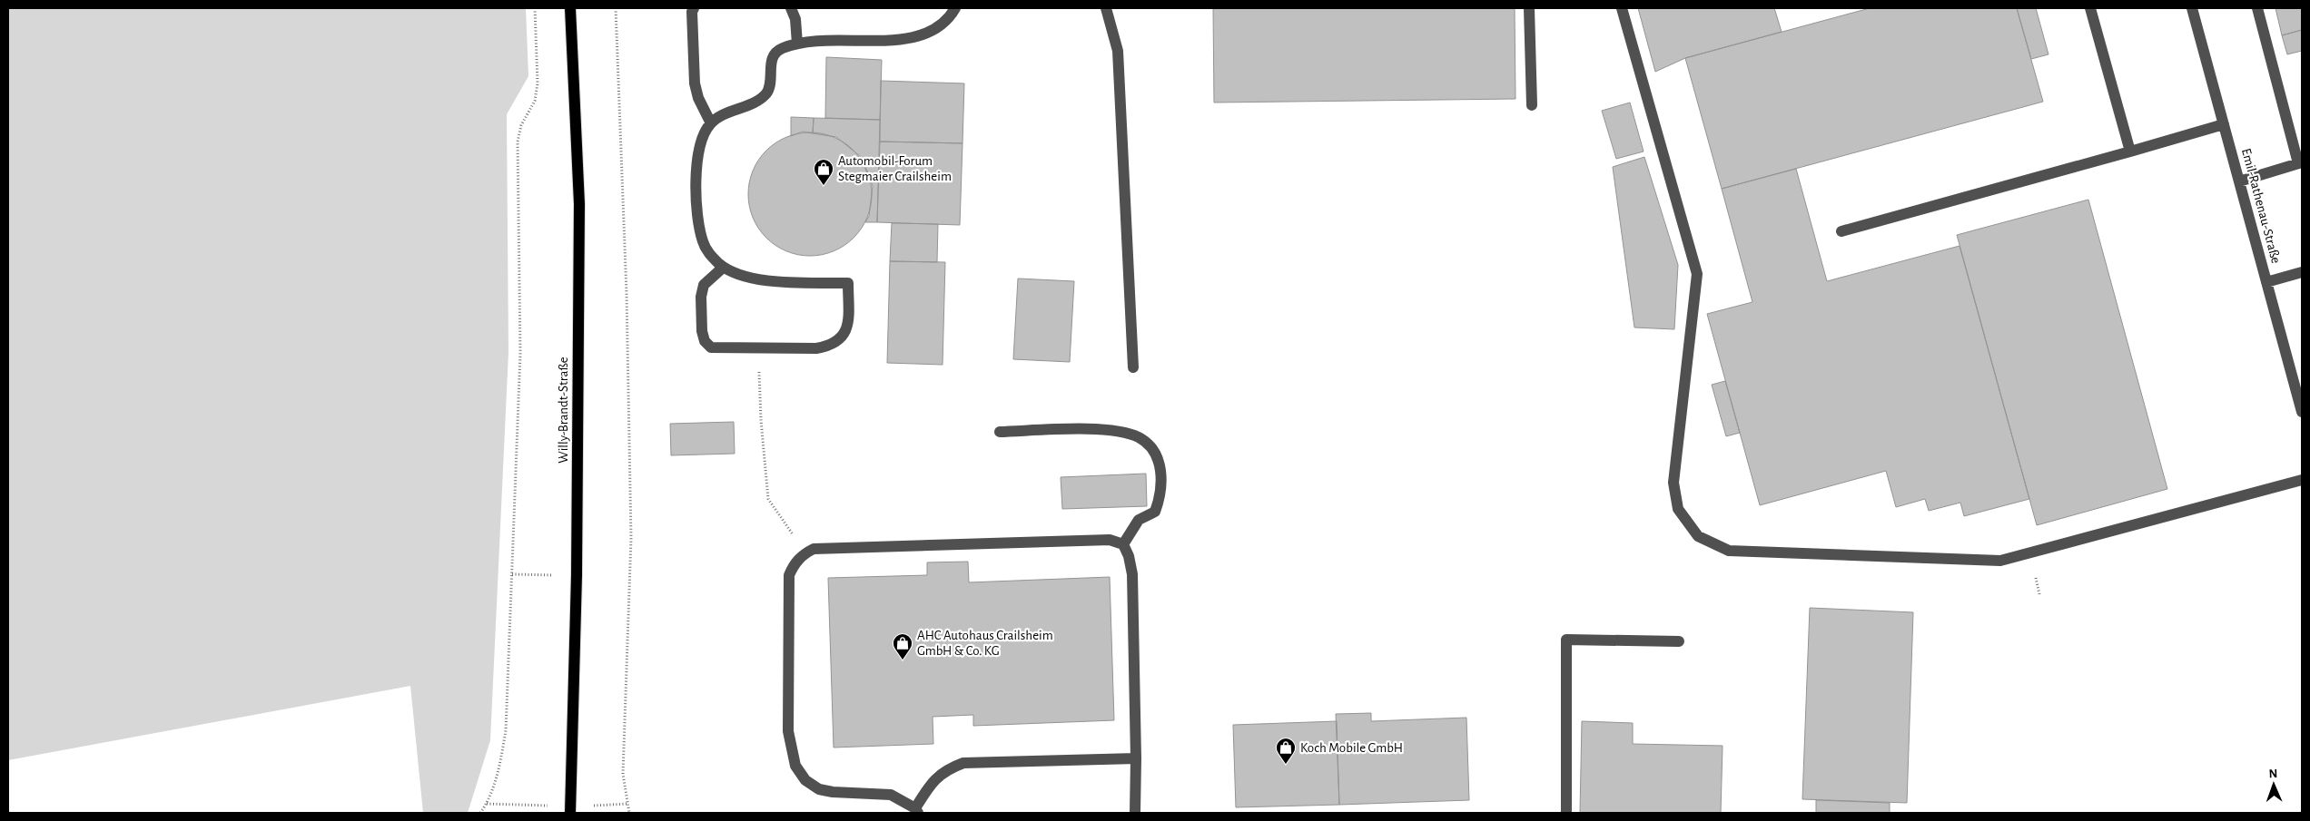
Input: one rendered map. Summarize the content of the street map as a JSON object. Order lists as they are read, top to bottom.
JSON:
{
  "streets": {
    "main road": ["Willy-Brandt-Straße"],
    "street": ["Emil-Rathenau-Straße"]
  },
  "places": {
    "shop": ["Automobil-Forum Stegmaier Crailsheim", "AHC Autohaus Crailsheim GmbH & Co. KG", "Koch Mobile GmbH"]
  },
  "north": "top"
}
